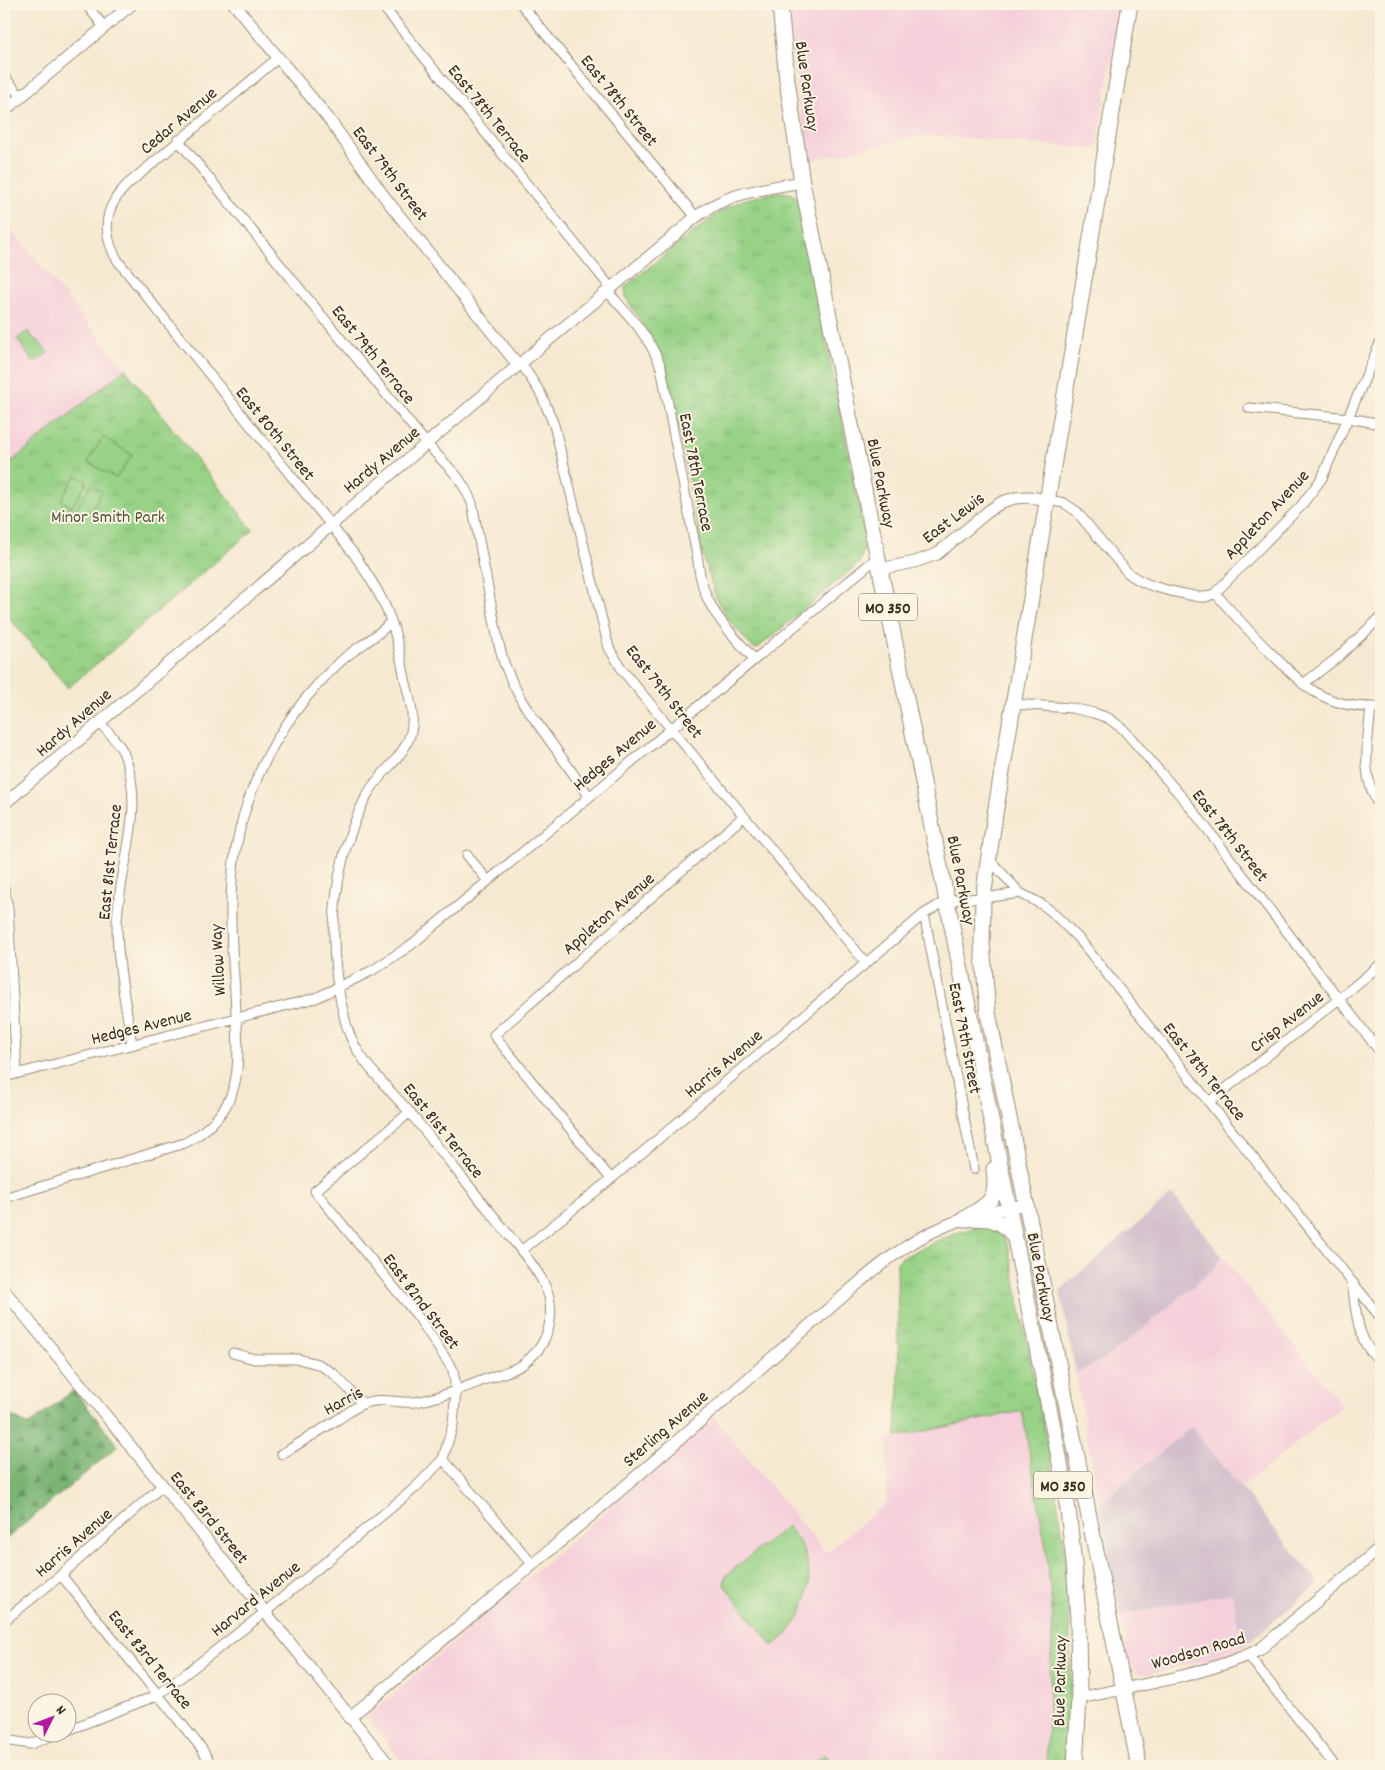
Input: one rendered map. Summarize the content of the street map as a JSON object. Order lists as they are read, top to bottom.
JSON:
{
  "streets": {
    "highway": ["Blue Parkway", "MO 350"],
    "street": [
      "East 78th Street",
      "East 78th Terrace",
      "Cedar Avenue",
      "East 79th Street",
      "East 79th Terrace",
      "East 80th Street",
      "Hardy Avenue",
      "Appleton Avenue",
      "East Lewis",
      "Hedges Avenue",
      "East 81st Terrace",
      "Willow Way",
      "Crisp Avenue",
      "Harris Avenue",
      "East 82nd Street",
      "Harris",
      "Sterling Avenue",
      "East 83rd Street",
      "Harvard Avenue",
      "Woodson Road",
      "East 83rd Terrace"
    ]
  },
  "crossings": [
    ["Blue Parkway", "East 78th Street"],
    ["Blue Parkway", "East 78th Terrace"],
    ["Blue Parkway", "Hardy Avenue"],
    ["Blue Parkway", "East Lewis"],
    ["Blue Parkway", "Hedges Avenue"],
    ["Blue Parkway", "Harris Avenue"],
    ["Blue Parkway", "Sterling Avenue"],
    ["Blue Parkway", "Woodson Road"],
    ["East 78th Street", "Hardy Avenue"],
    ["East 78th Street", "Crisp Avenue"],
    ["East 78th Terrace", "Hardy Avenue"],
    ["East 78th Terrace", "Hedges Avenue"],
    ["East 78th Terrace", "Crisp Avenue"],
    ["Cedar Avenue", "East 79th Street"],
    ["Cedar Avenue", "East 79th Terrace"],
    ["Cedar Avenue", "East 80th Street"],
    ["East 79th Street", "Hardy Avenue"],
    ["East 79th Street", "Appleton Avenue"],
    ["East 79th Street", "Hedges Avenue"],
    ["East 79th Street", "Harris Avenue"],
    ["East 79th Terrace", "Hardy Avenue"],
    ["East 79th Terrace", "Hedges Avenue"],
    ["East 80th Street", "Hardy Avenue"],
    ["East 80th Street", "Hedges Avenue"],
    ["East 80th Street", "East 81st Terrace"],
    ["East 80th Street", "Willow Way"],
    ["Hardy Avenue", "East 81st Terrace"],
    ["Appleton Avenue", "Harris Avenue"],
    ["East Lewis", "Hedges Avenue"],
    ["Hedges Avenue", "East 81st Terrace"],
    ["Hedges Avenue", "Willow Way"],
    ["East 81st Terrace", "Harris Avenue"],
    ["East 81st Terrace", "East 82nd Street"],
    ["East 81st Terrace", "Harris"],
    ["Harris Avenue", "East 83rd Street"],
    ["Harris Avenue", "East 83rd Terrace"],
    ["East 82nd Street", "Harris"],
    ["East 82nd Street", "Harvard Avenue"],
    ["Sterling Avenue", "East 83rd Street"],
    ["East 83rd Street", "Harvard Avenue"],
    ["Harvard Avenue", "East 83rd Terrace"]
  ],
  "parks": ["Minor Smith Park"],
  "north": "top right"
}
